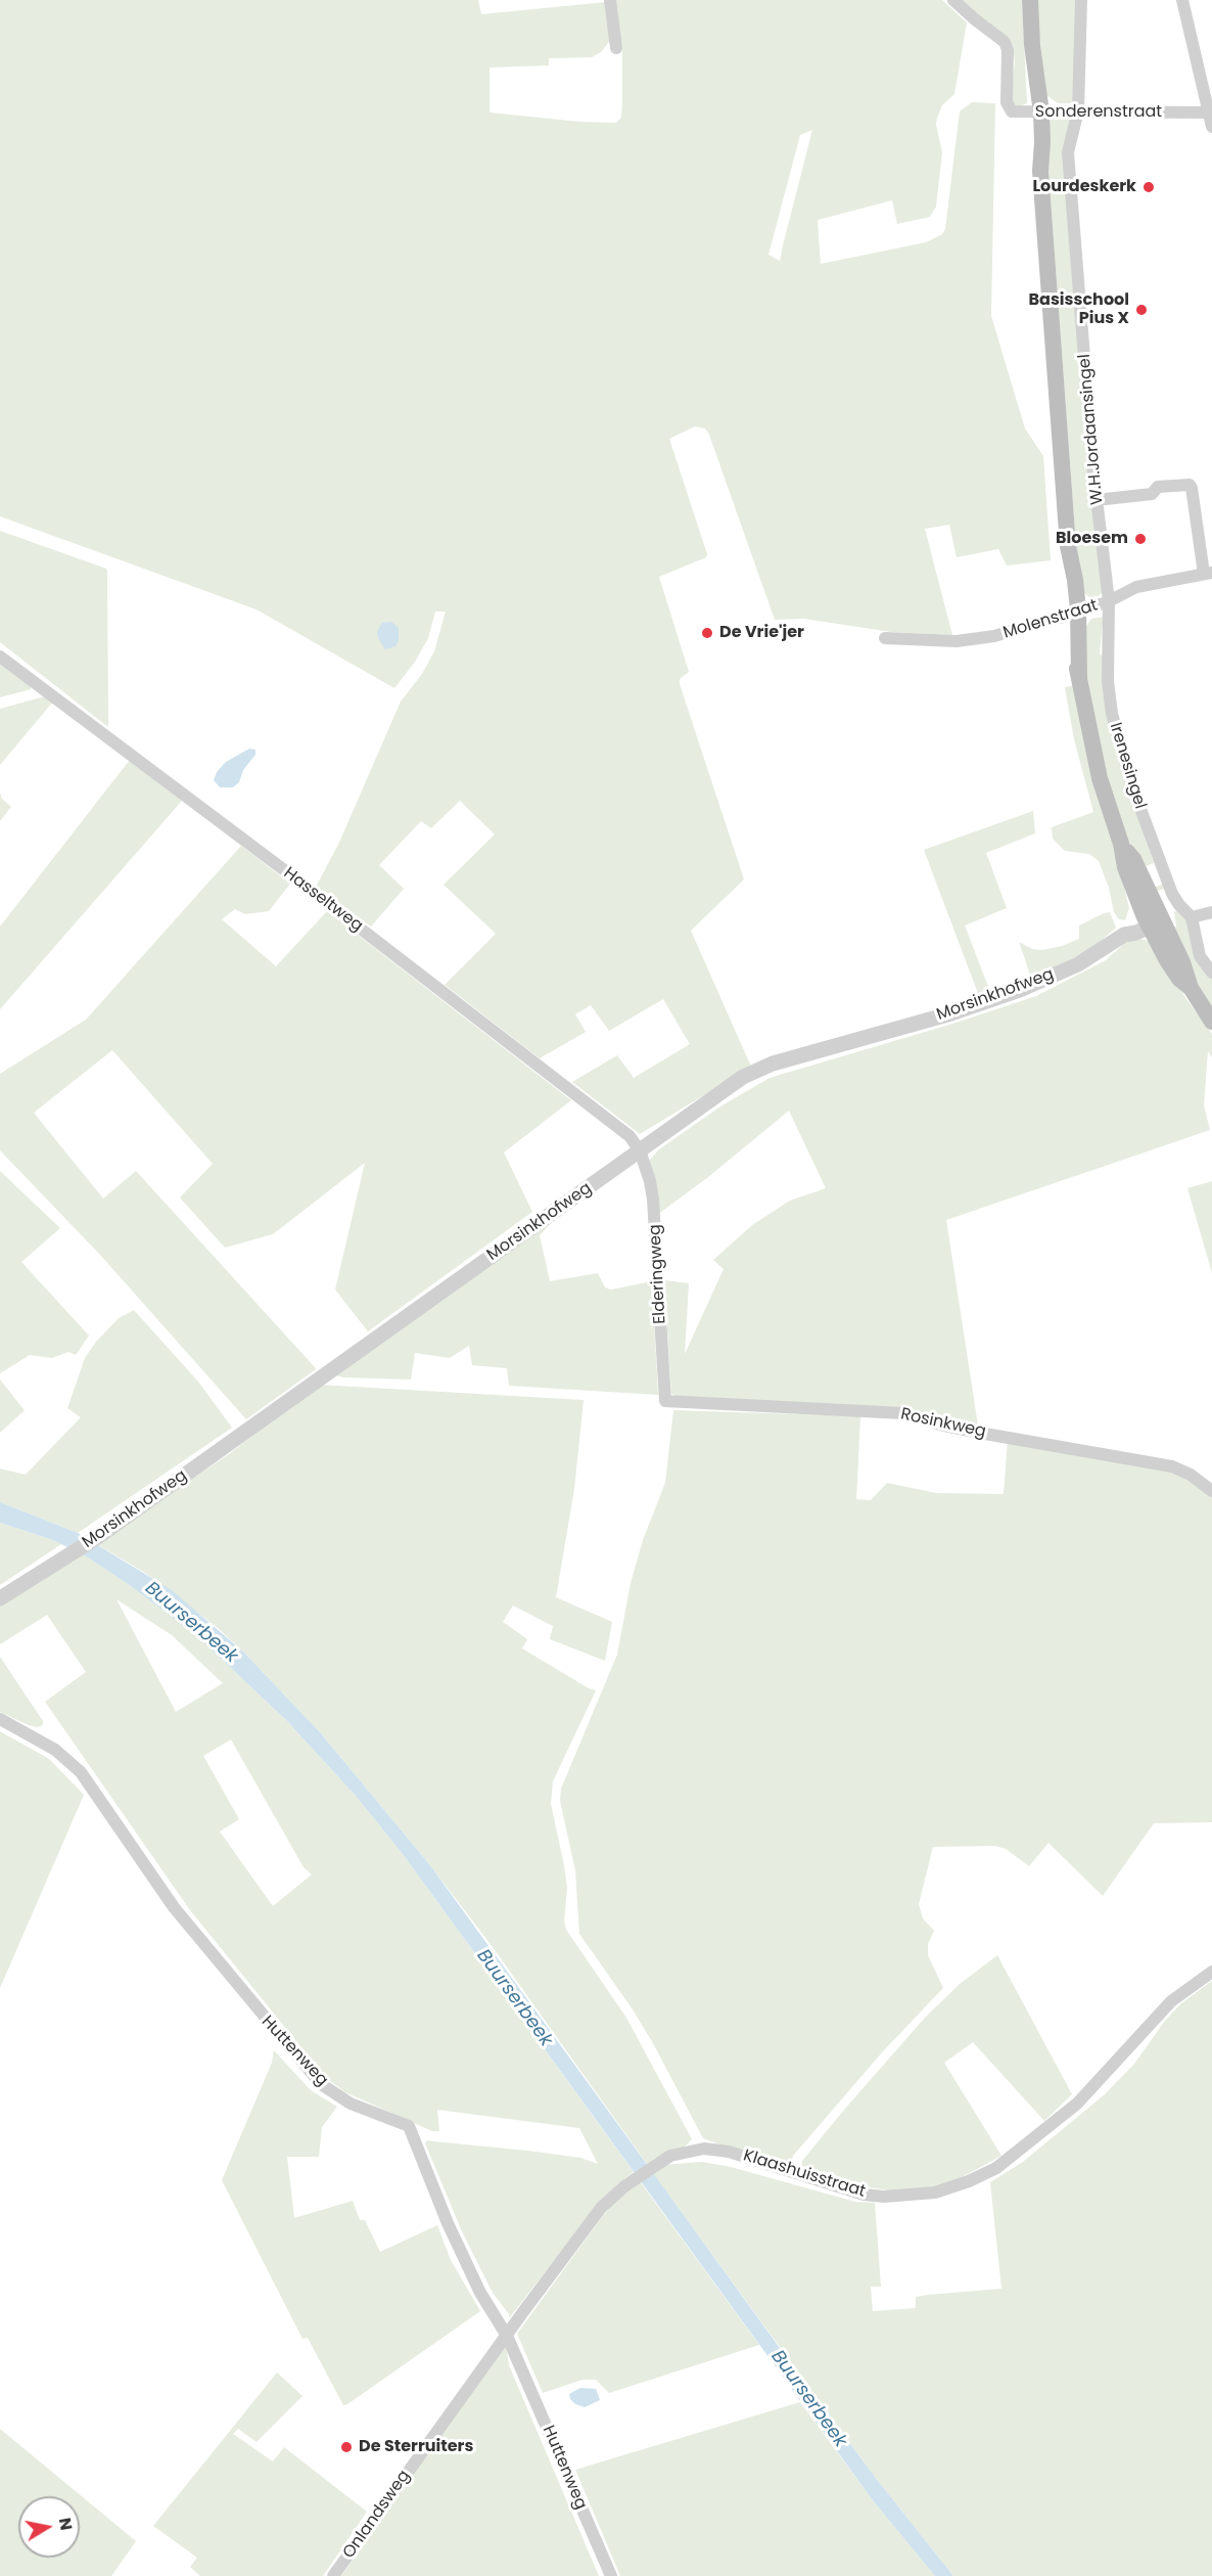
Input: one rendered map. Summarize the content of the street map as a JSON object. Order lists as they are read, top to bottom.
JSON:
{
  "streets": {
    "street": [
      "Sonderenstraat",
      "W.H.Jordaansingel",
      "Molenstraat",
      "Irenesingel",
      "Hasseltweg",
      "Morsinkhofweg",
      "Elderingweg",
      "Rosinkweg",
      "Huttenweg",
      "Klaashuisstraat",
      "Onlandsweg"
    ]
  },
  "crossings": [
    ["Sonderenstraat", "W.H.Jordaansingel"],
    ["W.H.Jordaansingel", "Molenstraat"],
    ["W.H.Jordaansingel", "Irenesingel"],
    ["Molenstraat", "Irenesingel"],
    ["Hasseltweg", "Morsinkhofweg"],
    ["Hasseltweg", "Elderingweg"],
    ["Morsinkhofweg", "Elderingweg"],
    ["Elderingweg", "Rosinkweg"],
    ["Huttenweg", "Klaashuisstraat"],
    ["Huttenweg", "Onlandsweg"],
    ["Klaashuisstraat", "Onlandsweg"]
  ],
  "water": ["Buurserbeek"],
  "places": [
    "Lourdeskerk",
    "Basisschool Pius X",
    "Bloesem",
    "De Vrie'jer",
    "De Sterruiters"
  ],
  "north": "right"
}
